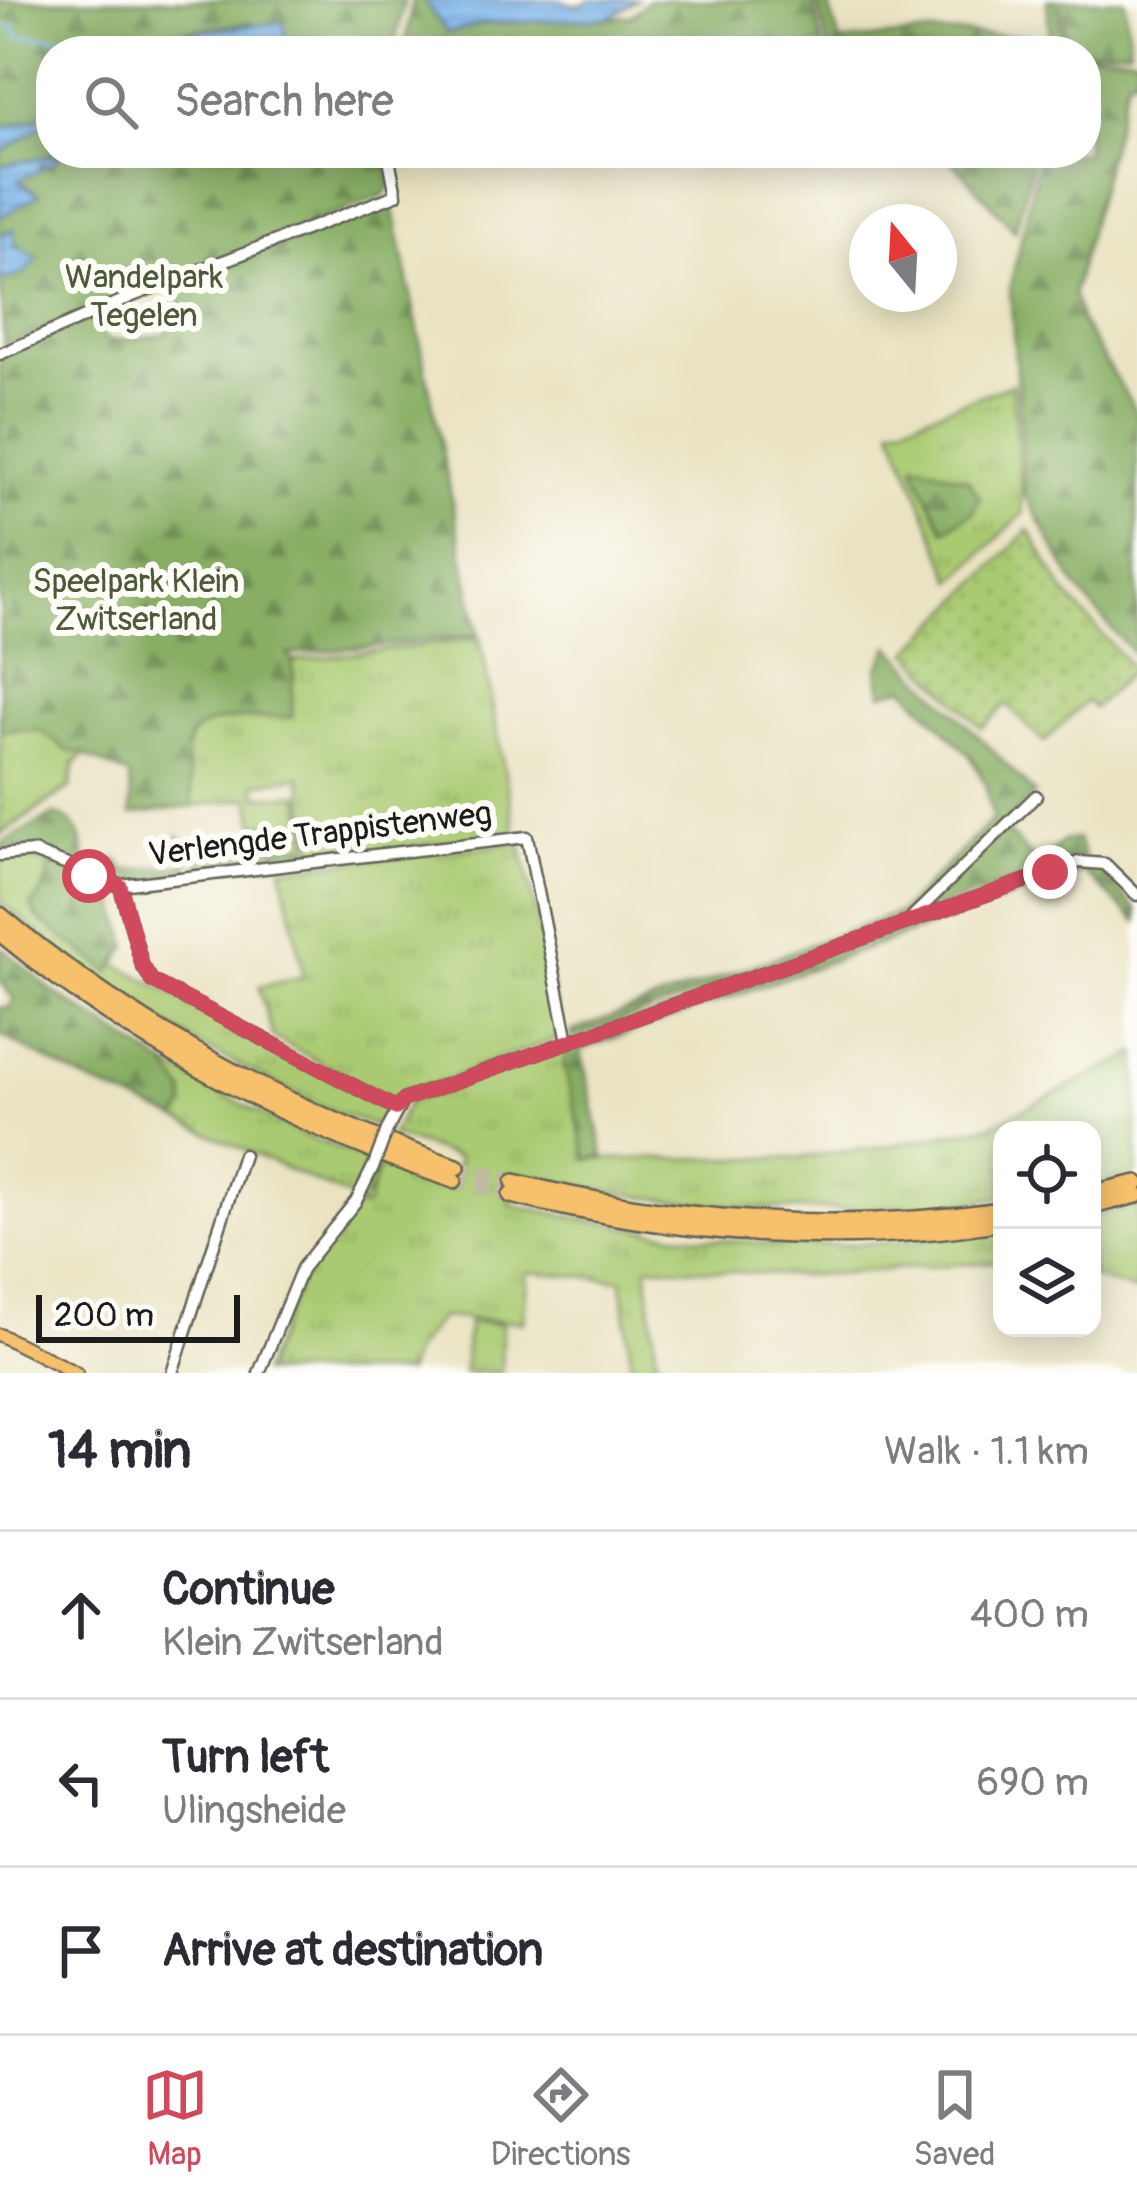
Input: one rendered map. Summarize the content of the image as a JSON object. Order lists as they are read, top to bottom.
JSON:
{
  "streets": {
    "street": ["Verlengde Trappistenweg"]
  },
  "parks": ["Wandelpark Tegelen", "Speelpark Klein Zwitserland"],
  "scale_bar": "200 m",
  "north": "top",
  "page": {
    "search": "Search here",
    "scale": "200 m",
    "heading": ["14 min", "Walk · 1.1 km"],
    "list": [
      ["Continue", "Klein Zwitserland", "400 m"],
      ["Turn left", "Ulingsheide", "690 m"],
      "Arrive at destination"
    ],
    "nav": ["Map", "Directions", "Saved"]
  }
}
